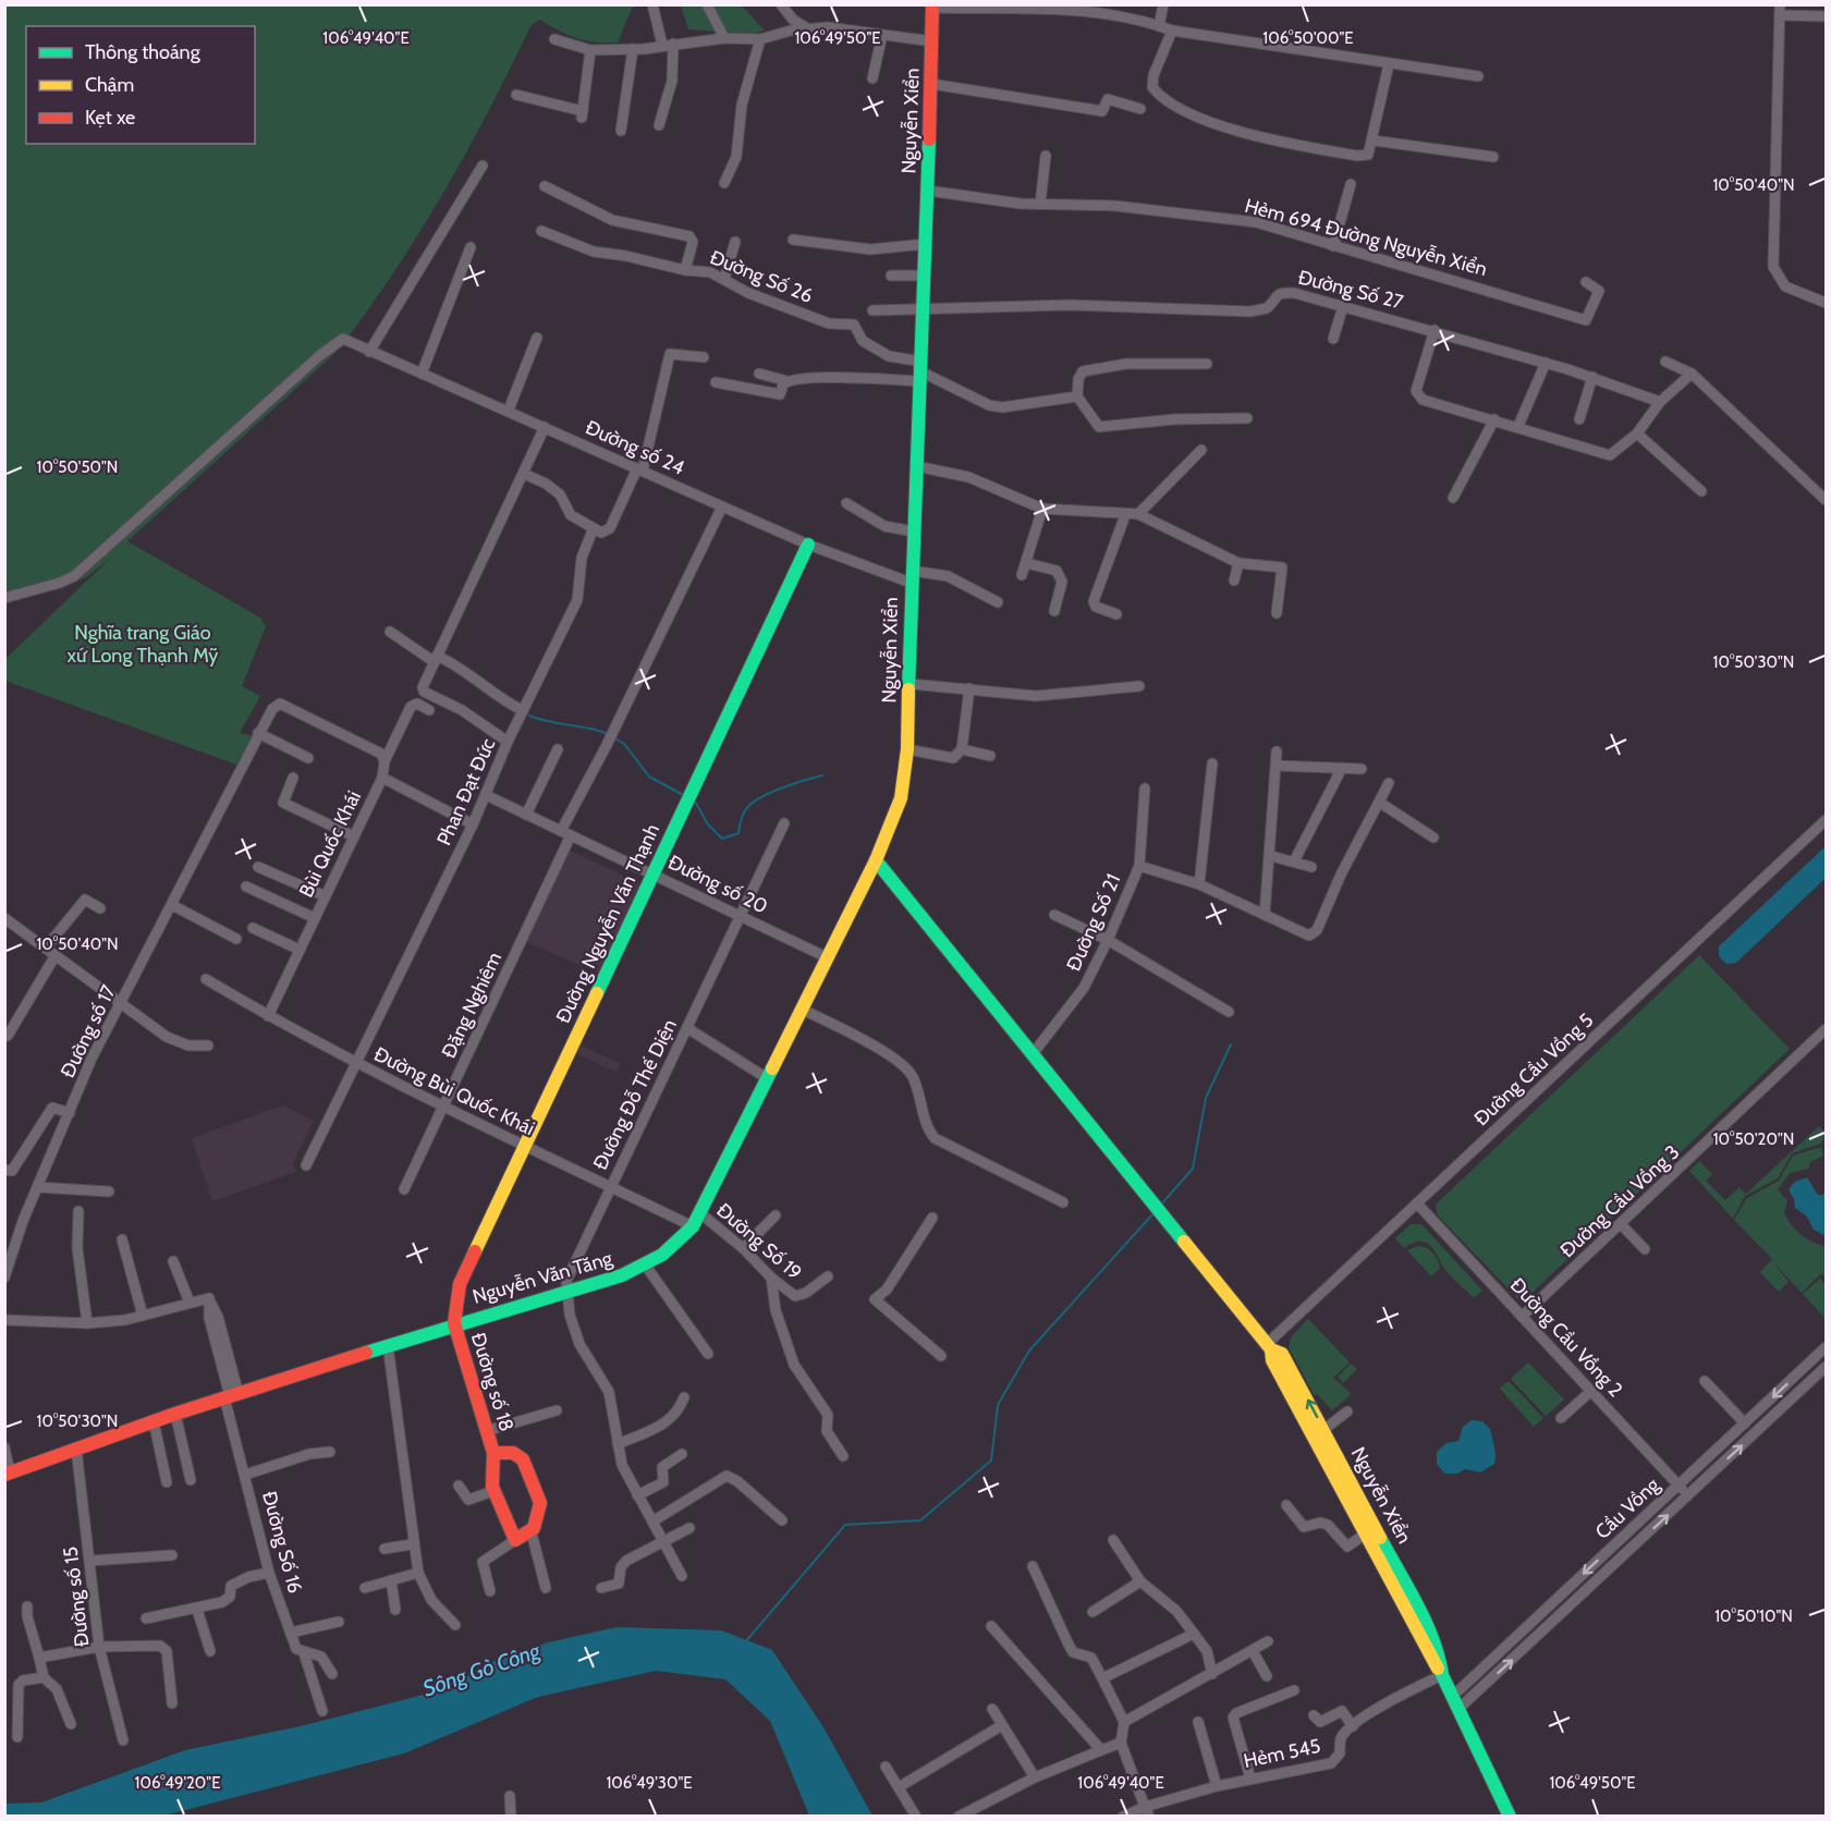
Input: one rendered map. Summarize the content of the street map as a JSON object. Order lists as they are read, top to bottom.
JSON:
{
  "streets": {
    "main road": [
      "Nguyễn Xiển",
      "Đường Nguyễn Văn Thạnh",
      "Nguyễn Văn Tăng",
      "Đường số 18"
    ],
    "street": [
      "Hẻm 694 Đường Nguyễn Xiển",
      "Đường Số 26",
      "Đường Số 27",
      "Đường số 24",
      "Phan Đạt Đức",
      "Bùi Quốc Khái",
      "Đường số 20",
      "Đường Số 21",
      "Đặng Nghiêm",
      "Đường số 17",
      "Đường Cầu Vồng 5",
      "Đường Bùi Quốc Khái",
      "Đường Đỗ Thế Diện",
      "Đường Cầu Vồng 3",
      "Đường Số 19",
      "Đường Cầu Vồng 2",
      "Cầu Vồng",
      "Đường Số 16",
      "Đường số 15",
      "Hẻm 545"
    ]
  },
  "crossings": [
    ["Nguyễn Xiển", "Hẻm 694 Đường Nguyễn Xiển"],
    ["Nguyễn Xiển", "Đường Số 26"],
    ["Nguyễn Xiển", "Đường Số 27"],
    ["Nguyễn Xiển", "Đường số 24"],
    ["Nguyễn Xiển", "Đường Số 21"],
    ["Nguyễn Xiển", "Đường Cầu Vồng 5"],
    ["Nguyễn Xiển", "Nguyễn Văn Tăng"],
    ["Nguyễn Xiển", "Cầu Vồng"],
    ["Đường số 24", "Đường Nguyễn Văn Thạnh"],
    ["Phan Đạt Đức", "Đường số 20"],
    ["Phan Đạt Đức", "Đường Bùi Quốc Khái"],
    ["Bùi Quốc Khái", "Đường số 17"],
    ["Bùi Quốc Khái", "Đường Bùi Quốc Khái"],
    ["Đường số 20", "Đường Nguyễn Văn Thạnh"],
    ["Đường số 20", "Đặng Nghiêm"],
    ["Đường số 20", "Đường Đỗ Thế Diện"],
    ["Đường số 20", "Nguyễn Văn Tăng"],
    ["Đường Nguyễn Văn Thạnh", "Đường Bùi Quốc Khái"],
    ["Đường Nguyễn Văn Thạnh", "Nguyễn Văn Tăng"],
    ["Đường Nguyễn Văn Thạnh", "Đường số 18"],
    ["Đặng Nghiêm", "Đường Bùi Quốc Khái"],
    ["Đường Cầu Vồng 5", "Đường Cầu Vồng 2"],
    ["Đường Bùi Quốc Khái", "Đường Đỗ Thế Diện"],
    ["Đường Bùi Quốc Khái", "Nguyễn Văn Tăng"],
    ["Đường Đỗ Thế Diện", "Nguyễn Văn Tăng"],
    ["Đường Cầu Vồng 3", "Đường Cầu Vồng 2"],
    ["Đường Số 19", "Nguyễn Văn Tăng"],
    ["Nguyễn Văn Tăng", "Đường số 18"],
    ["Nguyễn Văn Tăng", "Đường Số 16"],
    ["Nguyễn Văn Tăng", "Đường số 15"],
    ["Đường Cầu Vồng 2", "Cầu Vồng"]
  ],
  "water": ["Sông Gò Công"],
  "parks": ["Nghĩa trang Giáo xứ Long Thạnh Mỹ"],
  "legend": ["Thông thoáng", "Chậm", "Kẹt xe"],
  "coordinates": [
    "106°49'40\"E",
    "106°49'50\"E",
    "106°50'00\"E",
    "10°50'40\"N",
    "10°50'50\"N",
    "10°50'30\"N",
    "10°50'20\"N",
    "10°50'10\"N",
    "106°49'20\"E",
    "106°49'30\"E"
  ]
}
